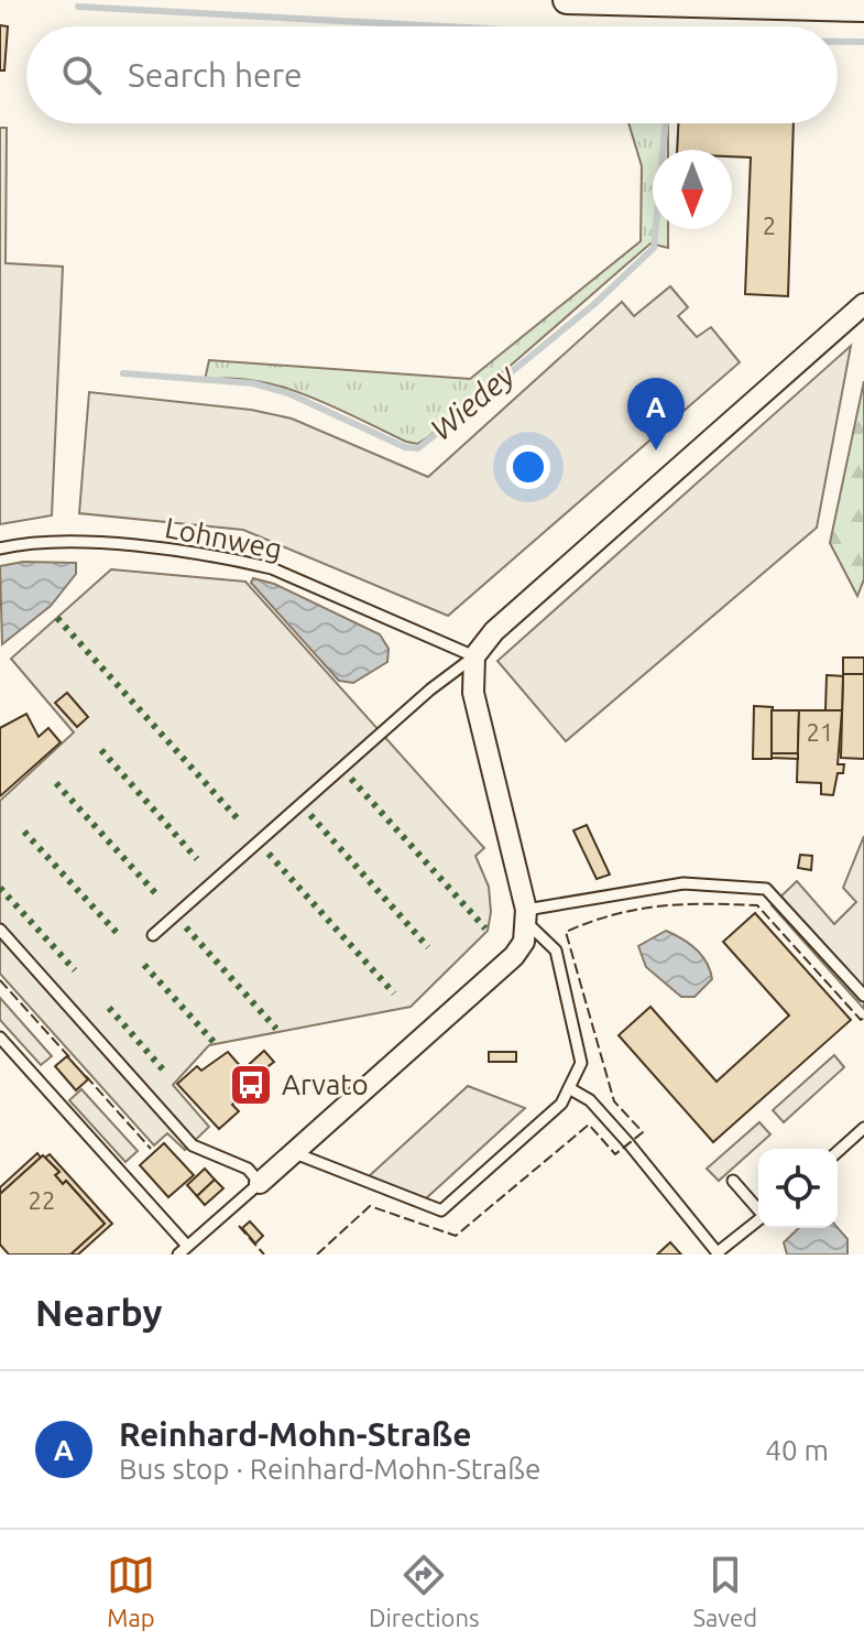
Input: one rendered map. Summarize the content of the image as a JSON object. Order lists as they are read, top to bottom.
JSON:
{
  "streets": {
    "lane": ["Lohnweg"]
  },
  "water": ["Wiedey"],
  "places": {
    "bus stop": ["Arvato"]
  },
  "house_numbers": ["2", "21", "22"],
  "north": "bottom",
  "page": {
    "search": "Search here",
    "pins": "A",
    "heading": "Nearby",
    "list": [
      {
        "mark": "A",
        "name": "Reinhard-Mohn-Straße",
        "note": "Bus stop · Reinhard-Mohn-Straße",
        "value": "40 m"
      }
    ],
    "nav": ["Map", "Directions", "Saved"]
  }
}
